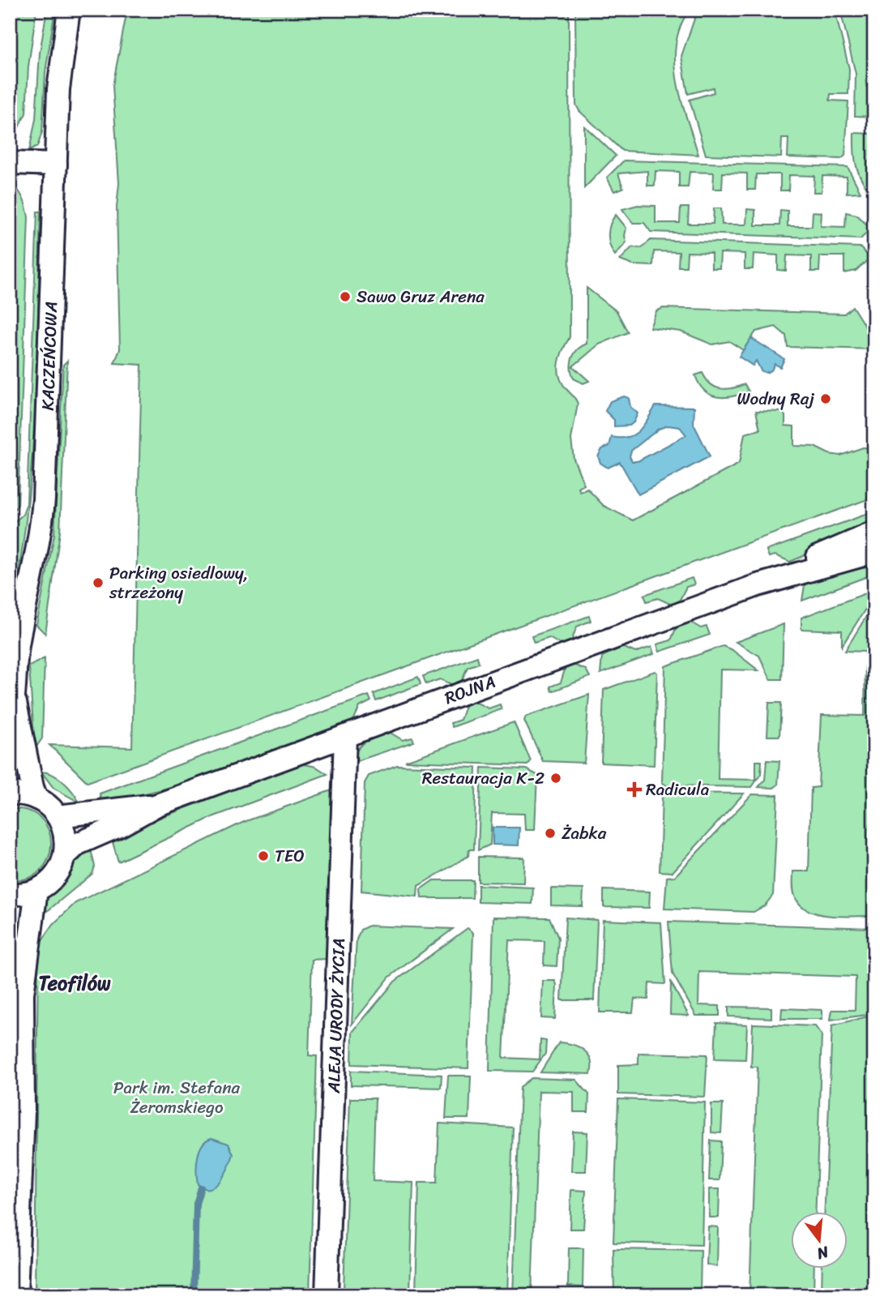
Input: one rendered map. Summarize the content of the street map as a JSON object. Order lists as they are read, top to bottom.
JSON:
{
  "streets": {
    "street": ["KACZEŃCOWA", "ROJNA", "ALEJA URODY ŻYCIA"]
  },
  "crossings": [
    ["ROJNA", "ALEJA URODY ŻYCIA"]
  ],
  "districts": ["Teofilów"],
  "parks": ["Park im. Stefana Żeromskiego"],
  "places": {
    "other": [
      "Sawo Gruz Arena",
      "Wodny Raj",
      "Parking osiedlowy, strzeżony",
      "Restauracja K-2",
      "Żabka",
      "TEO"
    ],
    "health": ["Radicula"]
  },
  "north": "bottom"
}
